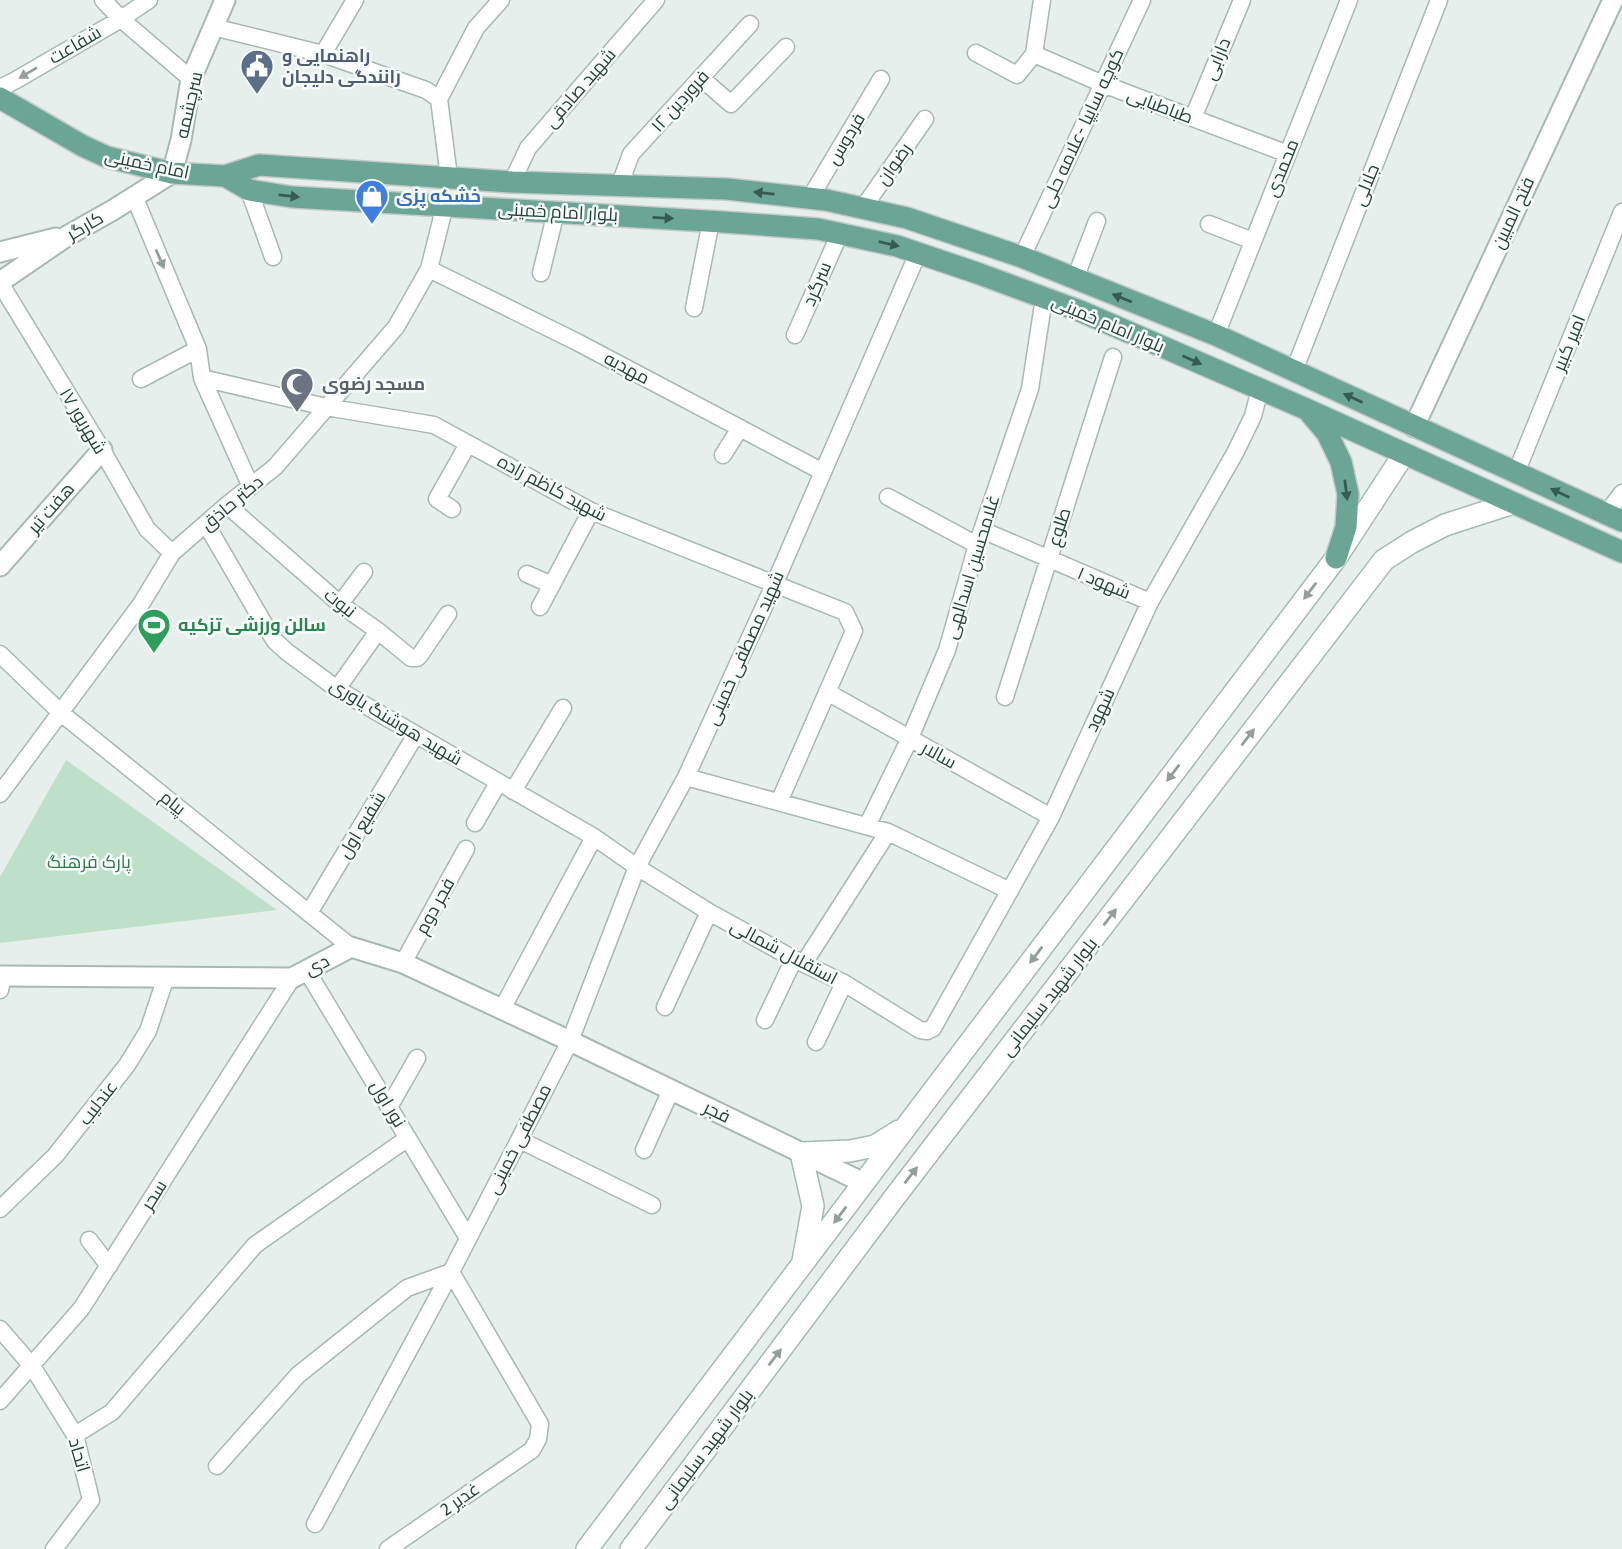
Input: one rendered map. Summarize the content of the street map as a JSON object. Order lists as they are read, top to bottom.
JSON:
{
  "streets": {
    "main road": ["امام خمینی", "بلوار امام خمینی", "بلوار شهید سلیمانی"],
    "street": [
      "شفاعت",
      "دارابی",
      "شهید صادقی",
      "۱۲ فروردین",
      "سرچشمه",
      "طباطبایی",
      "کوچه سایپا -علامه حلی",
      "فردوس",
      "رضوان",
      "محمدی",
      "جلالی",
      "فتح المبین",
      "کارگر",
      "سرگرد",
      "امیر کبیر",
      "مهدیه",
      "۱۷ شهریور",
      "شهید کاظم زاده",
      "دکتر حاذق",
      "هفت تیر",
      "طلوع",
      "غلامحسین اسدالهی",
      "شهود ۱",
      "نبوت",
      "شهید مصطفی خمینی",
      "شهود",
      "شهید هوشنگ یاوری",
      "سالار",
      "پیام",
      "شفیع اول",
      "فجر دوم",
      "استقلال شمالی",
      "دی",
      "عندلیب",
      "نور اول",
      "فجر",
      "مصطفی خمینی",
      "سحر",
      "اتحاد",
      "غدير 2"
    ]
  },
  "crossings": [
    ["شفاعت", "امام خمینی"],
    ["دارابی", "طباطبایی"],
    ["شهید صادقی", "بلوار امام خمینی"],
    ["۱۲ فروردین", "بلوار امام خمینی"],
    ["سرچشمه", "امام خمینی"],
    ["سرچشمه", "کارگر"],
    ["طباطبایی", "کوچه سایپا -علامه حلی"],
    ["طباطبایی", "محمدی"],
    ["کوچه سایپا -علامه حلی", "بلوار امام خمینی"],
    ["فردوس", "بلوار امام خمینی"],
    ["امام خمینی", "بلوار امام خمینی"],
    ["امام خمینی", "کارگر"],
    ["رضوان", "بلوار امام خمینی"],
    ["محمدی", "بلوار امام خمینی"],
    ["جلالی", "بلوار امام خمینی"],
    ["بلوار امام خمینی", "فتح المبین"],
    ["بلوار امام خمینی", "سرگرد"],
    ["بلوار امام خمینی", "امیر کبیر"],
    ["بلوار امام خمینی", "دکتر حاذق"],
    ["بلوار امام خمینی", "غلامحسین اسدالهی"],
    ["بلوار امام خمینی", "شهید مصطفی خمینی"],
    ["بلوار امام خمینی", "شهود"],
    ["بلوار امام خمینی", "بلوار شهید سلیمانی"],
    ["کارگر", "۱۷ شهریور"],
    ["مهدیه", "دکتر حاذق"],
    ["مهدیه", "شهید مصطفی خمینی"],
    ["۱۷ شهریور", "دکتر حاذق"],
    ["۱۷ شهریور", "هفت تیر"],
    ["شهید کاظم زاده", "دکتر حاذق"],
    ["شهید کاظم زاده", "شهید مصطفی خمینی"],
    ["شهید کاظم زاده", "سالار"],
    ["دکتر حاذق", "نبوت"],
    ["دکتر حاذق", "شهید هوشنگ یاوری"],
    ["دکتر حاذق", "پیام"],
    ["طلوع", "شهود ۱"],
    ["غلامحسین اسدالهی", "شهود ۱"],
    ["غلامحسین اسدالهی", "سالار"],
    ["شهود ۱", "شهود"],
    ["شهید مصطفی خمینی", "شهید هوشنگ یاوری"],
    ["شهید مصطفی خمینی", "استقلال شمالی"],
    ["شهید مصطفی خمینی", "دی"],
    ["شهید مصطفی خمینی", "فجر"],
    ["شهید مصطفی خمینی", "مصطفی خمینی"],
    ["شهود", "سالار"],
    ["شهود", "استقلال شمالی"],
    ["شهید هوشنگ یاوری", "شفیع اول"],
    ["شهید هوشنگ یاوری", "استقلال شمالی"],
    ["پیام", "شفیع اول"],
    ["پیام", "دی"],
    ["فجر دوم", "دی"],
    ["دی", "عندلیب"],
    ["دی", "نور اول"],
    ["دی", "فجر"],
    ["دی", "مصطفی خمینی"],
    ["دی", "سحر"],
    ["بلوار شهید سلیمانی", "فجر"],
    ["نور اول", "مصطفی خمینی"],
    ["نور اول", "سحر"],
    ["فجر", "مصطفی خمینی"],
    ["مصطفی خمینی", "غدير 2"],
    ["سحر", "اتحاد"]
  ],
  "one_way": ["شفاعت"],
  "parks": ["پارک فرهنگ"],
  "places": {
    "public building": ["راهنمایی و رانندگی دلیجان"],
    "shop": ["خشکه پزی"],
    "mosque": ["مسجد رضوی"],
    "sports": ["سالن ورزشی تزکیه"]
  }
}
